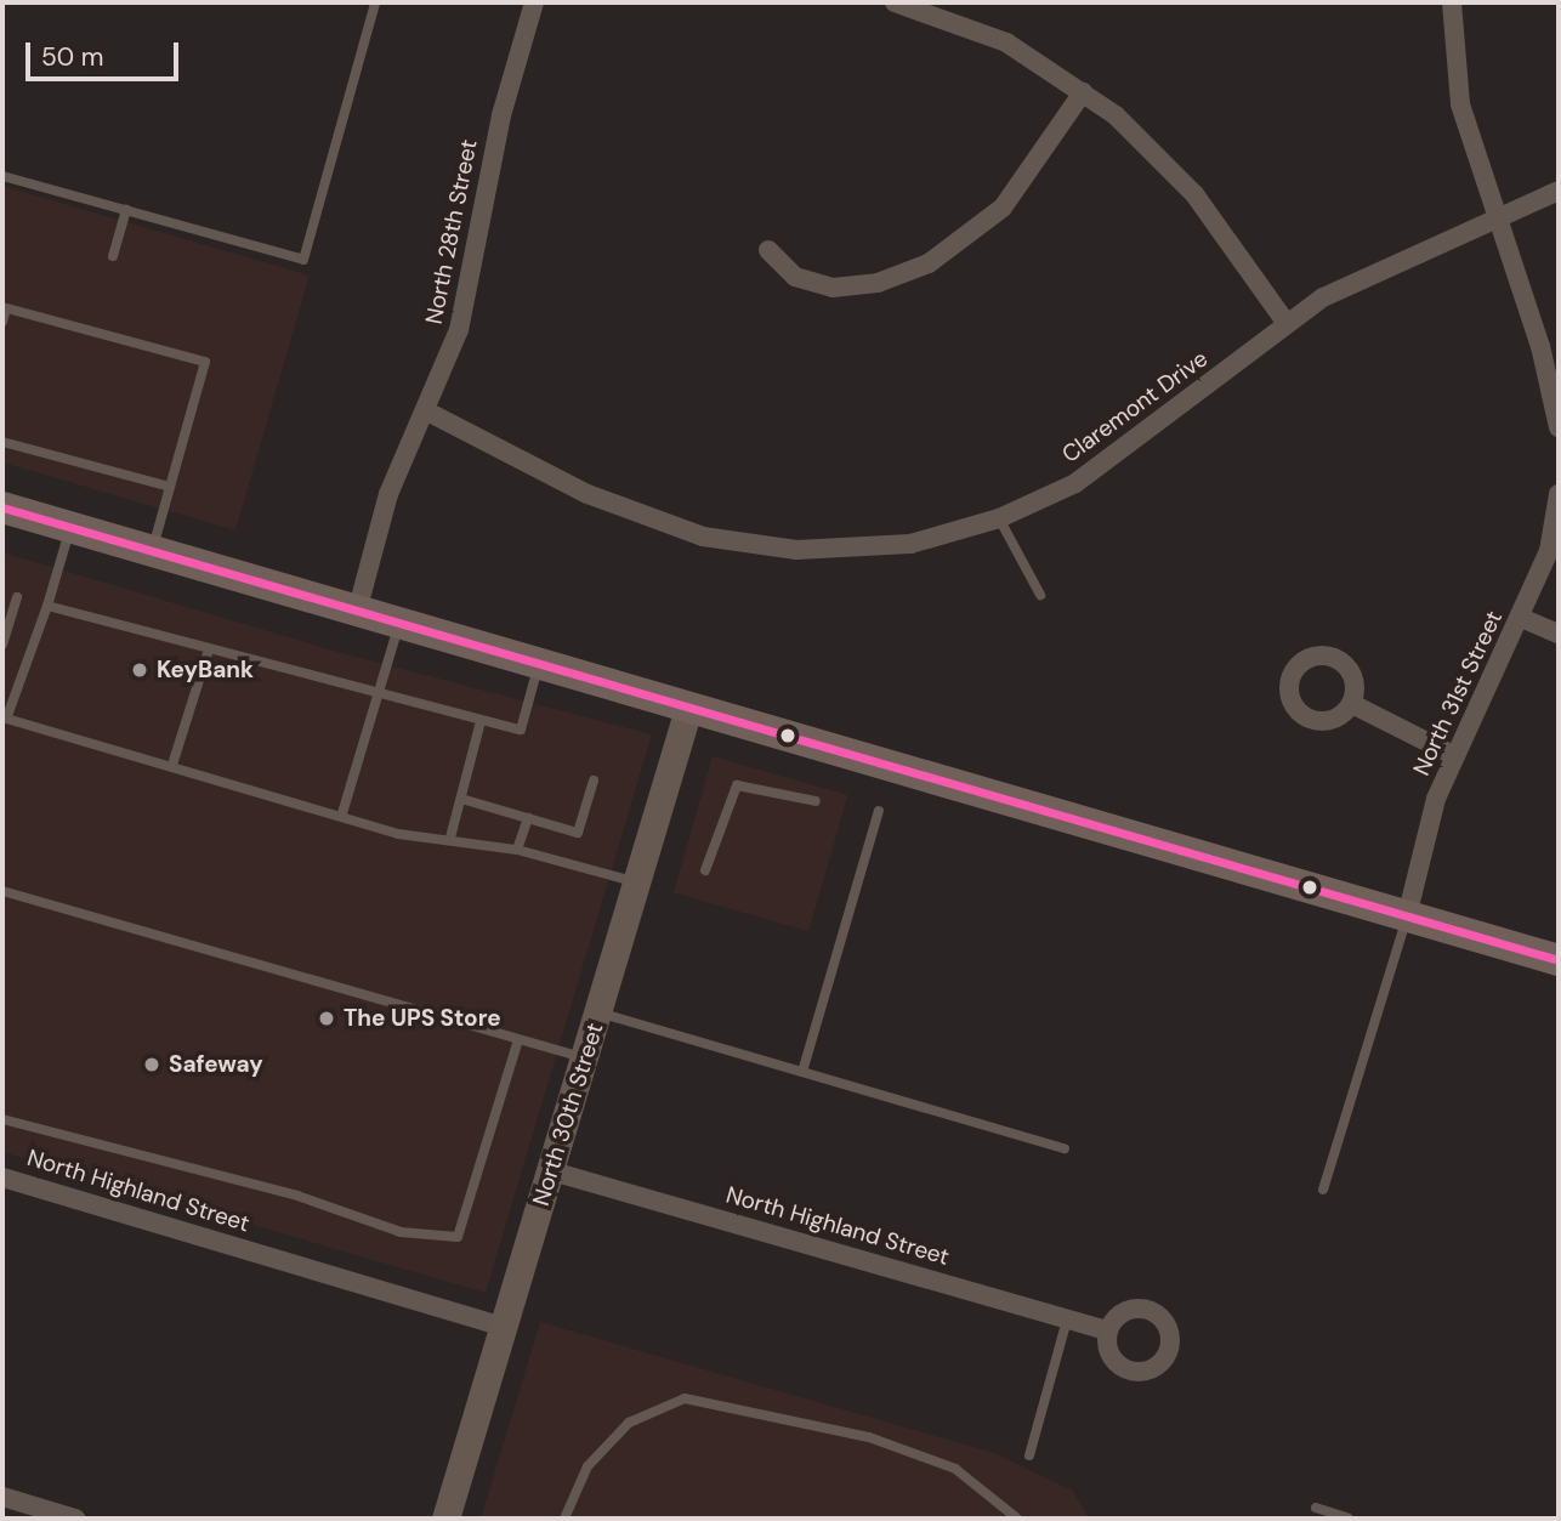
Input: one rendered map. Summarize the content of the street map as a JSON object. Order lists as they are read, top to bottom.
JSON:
{
  "streets": {
    "main road": ["North 30th Street"],
    "street": [
      "North 28th Street",
      "Claremont Drive",
      "North 31st Street",
      "North Highland Street"
    ]
  },
  "crossings": [
    ["North 28th Street", "Claremont Drive"],
    ["North 30th Street", "North Highland Street"]
  ],
  "places": ["KeyBank", "The UPS Store", "Safeway"],
  "scale_bar": "50 m"
}
